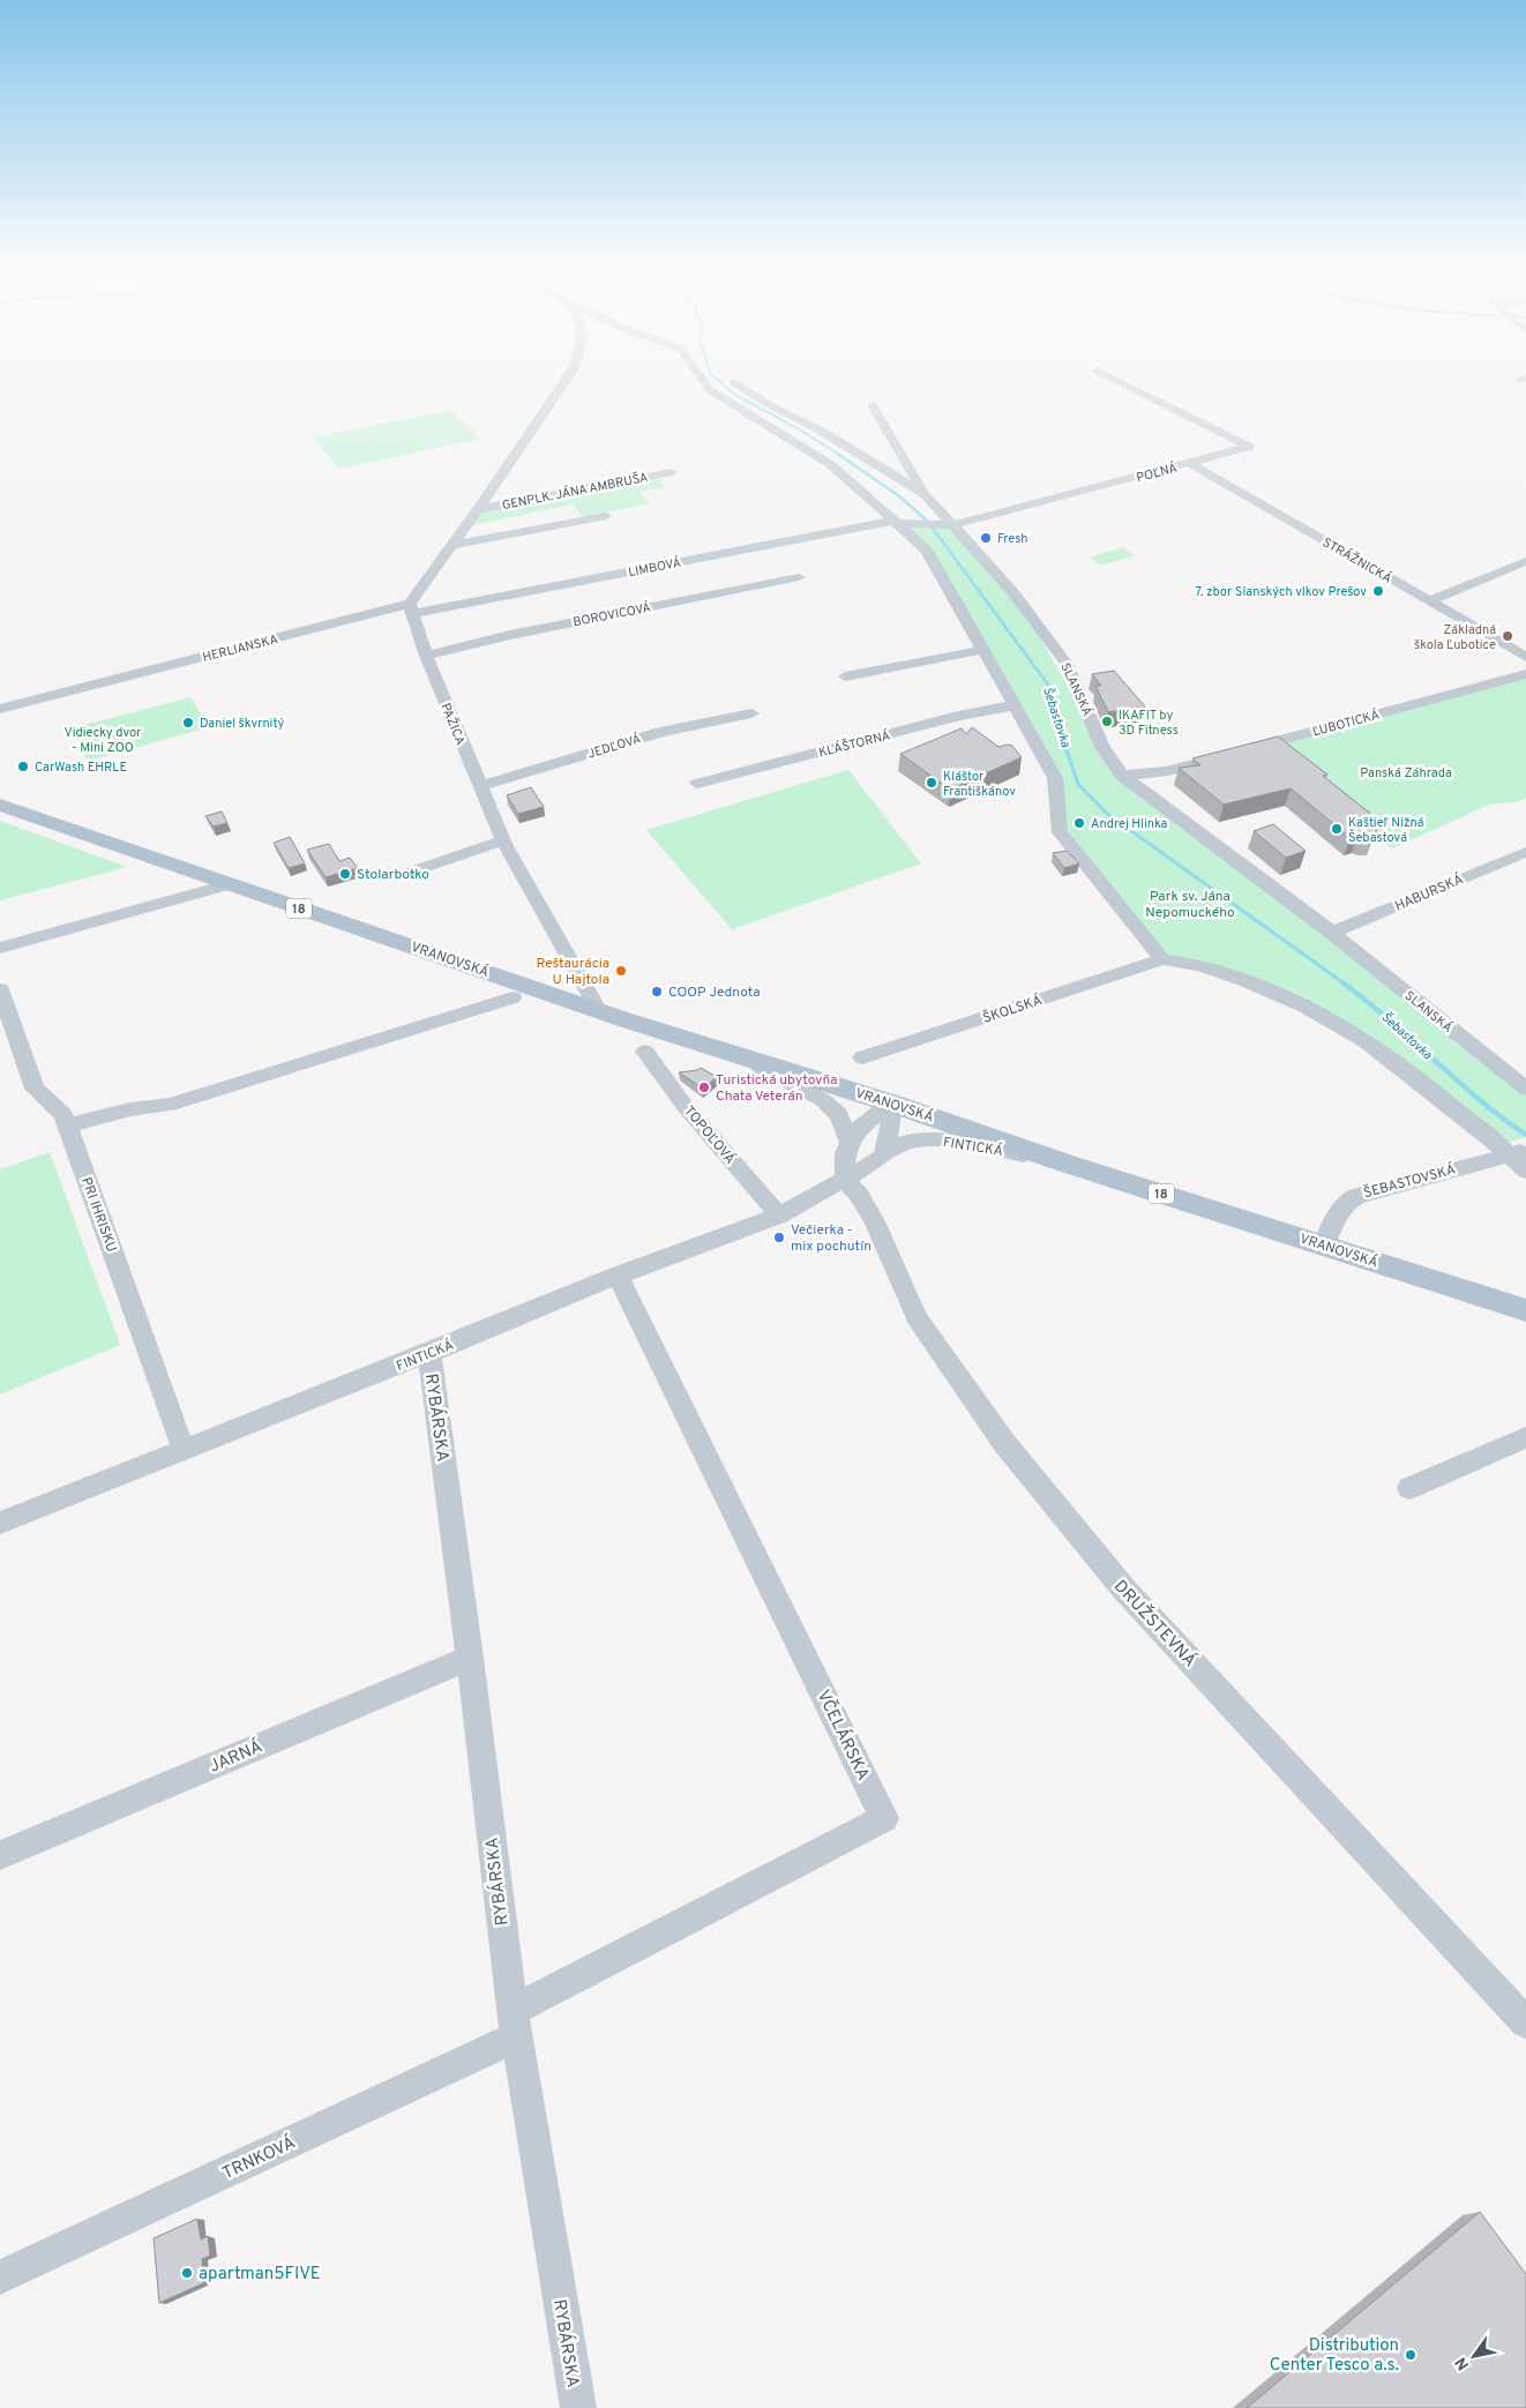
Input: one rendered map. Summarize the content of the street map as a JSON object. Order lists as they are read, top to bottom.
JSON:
{
  "streets": {
    "main road": ["18", "VRANOVSKÁ"],
    "street": [
      "POĽNÁ",
      "GENPLK. JÁNA AMBRUŠA",
      "STRÁŽNICKÁ",
      "LIMBOVÁ",
      "BOROVICOVÁ",
      "HERLIANSKA",
      "SLANSKÁ",
      "ĽUBOTICKÁ",
      "PAŽICA",
      "KLÁŠTORNÁ",
      "JEDĽOVÁ",
      "HABURSKÁ",
      "ŠKOLSKÁ",
      "TOPOĽOVÁ",
      "FINTICKÁ",
      "ŠEBASTOVSKÁ",
      "PRI IHRISKU",
      "RYBÁRSKA",
      "DRUŽSTEVNÁ",
      "VČELÁRSKA",
      "JARNÁ",
      "TRNKOVÁ"
    ]
  },
  "crossings": [
    ["POĽNÁ", "STRÁŽNICKÁ"],
    ["POĽNÁ", "LIMBOVÁ"],
    ["POĽNÁ", "SLANSKÁ"],
    ["LIMBOVÁ", "HERLIANSKA"],
    ["LIMBOVÁ", "PAŽICA"],
    ["BOROVICOVÁ", "PAŽICA"],
    ["HERLIANSKA", "PAŽICA"],
    ["SLANSKÁ", "ĽUBOTICKÁ"],
    ["SLANSKÁ", "HABURSKÁ"],
    ["PAŽICA", "JEDĽOVÁ"],
    ["PAŽICA", "VRANOVSKÁ"],
    ["VRANOVSKÁ", "FINTICKÁ"],
    ["VRANOVSKÁ", "ŠEBASTOVSKÁ"],
    ["TOPOĽOVÁ", "FINTICKÁ"],
    ["FINTICKÁ", "PRI IHRISKU"],
    ["FINTICKÁ", "RYBÁRSKA"],
    ["FINTICKÁ", "DRUŽSTEVNÁ"],
    ["FINTICKÁ", "VČELÁRSKA"],
    ["RYBÁRSKA", "VČELÁRSKA"],
    ["RYBÁRSKA", "JARNÁ"],
    ["RYBÁRSKA", "TRNKOVÁ"],
    ["VČELÁRSKA", "TRNKOVÁ"]
  ],
  "water": ["Šebastovka"],
  "parks": ["Vidiecky dvor - Mini ZOO", "Panská Záhrada", "Park sv. Jána Nepomuckého"],
  "places": [
    "Fresh",
    "7. zbor Slanských vlkov Prešov",
    "Základná škola Ľubotice",
    "IKAFIT by 3D Fitness",
    "Daniel škvrnitý",
    "CarWash EHRLE",
    "Kláštor Františkánov",
    "Andrej Hlinka",
    "Kaštieľ Nižná Šebastová",
    "Stolarbotko",
    "Reštaurácia U Hajtola",
    "COOP Jednota",
    "Turistická ubytovňa Chata Veterán",
    "Večierka - mix pochutín",
    "apartman5FIVE",
    "Distribution Center Tesco a.s."
  ],
  "north": "bottom left"
}
